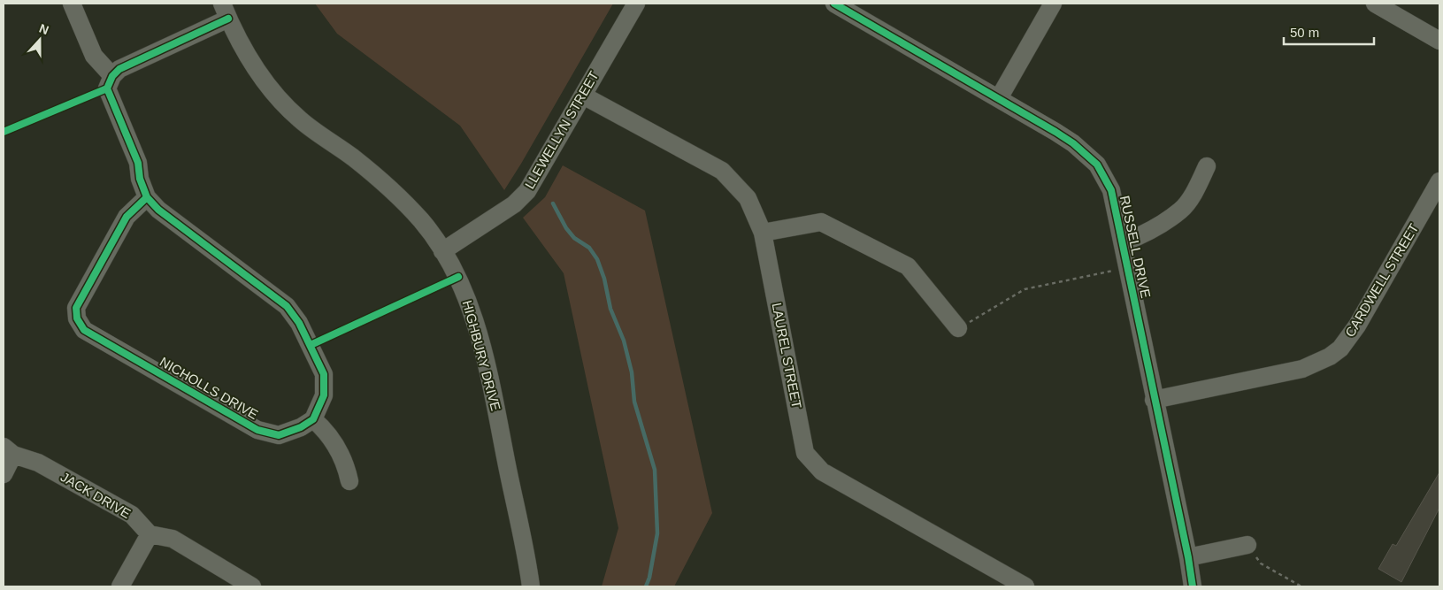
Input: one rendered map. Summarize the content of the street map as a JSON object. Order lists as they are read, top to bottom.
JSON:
{
  "streets": {
    "street": [
      "LLEWELLYN STREET",
      "RUSSELL DRIVE",
      "CARDWELL STREET",
      "HIGHBURY DRIVE",
      "LAUREL STREET",
      "NICHOLLS DRIVE",
      "JACK DRIVE"
    ]
  },
  "crossings": [
    ["LLEWELLYN STREET", "HIGHBURY DRIVE"],
    ["LLEWELLYN STREET", "LAUREL STREET"],
    ["RUSSELL DRIVE", "CARDWELL STREET"]
  ],
  "scale_bar": "50 m",
  "north": "top"
}
